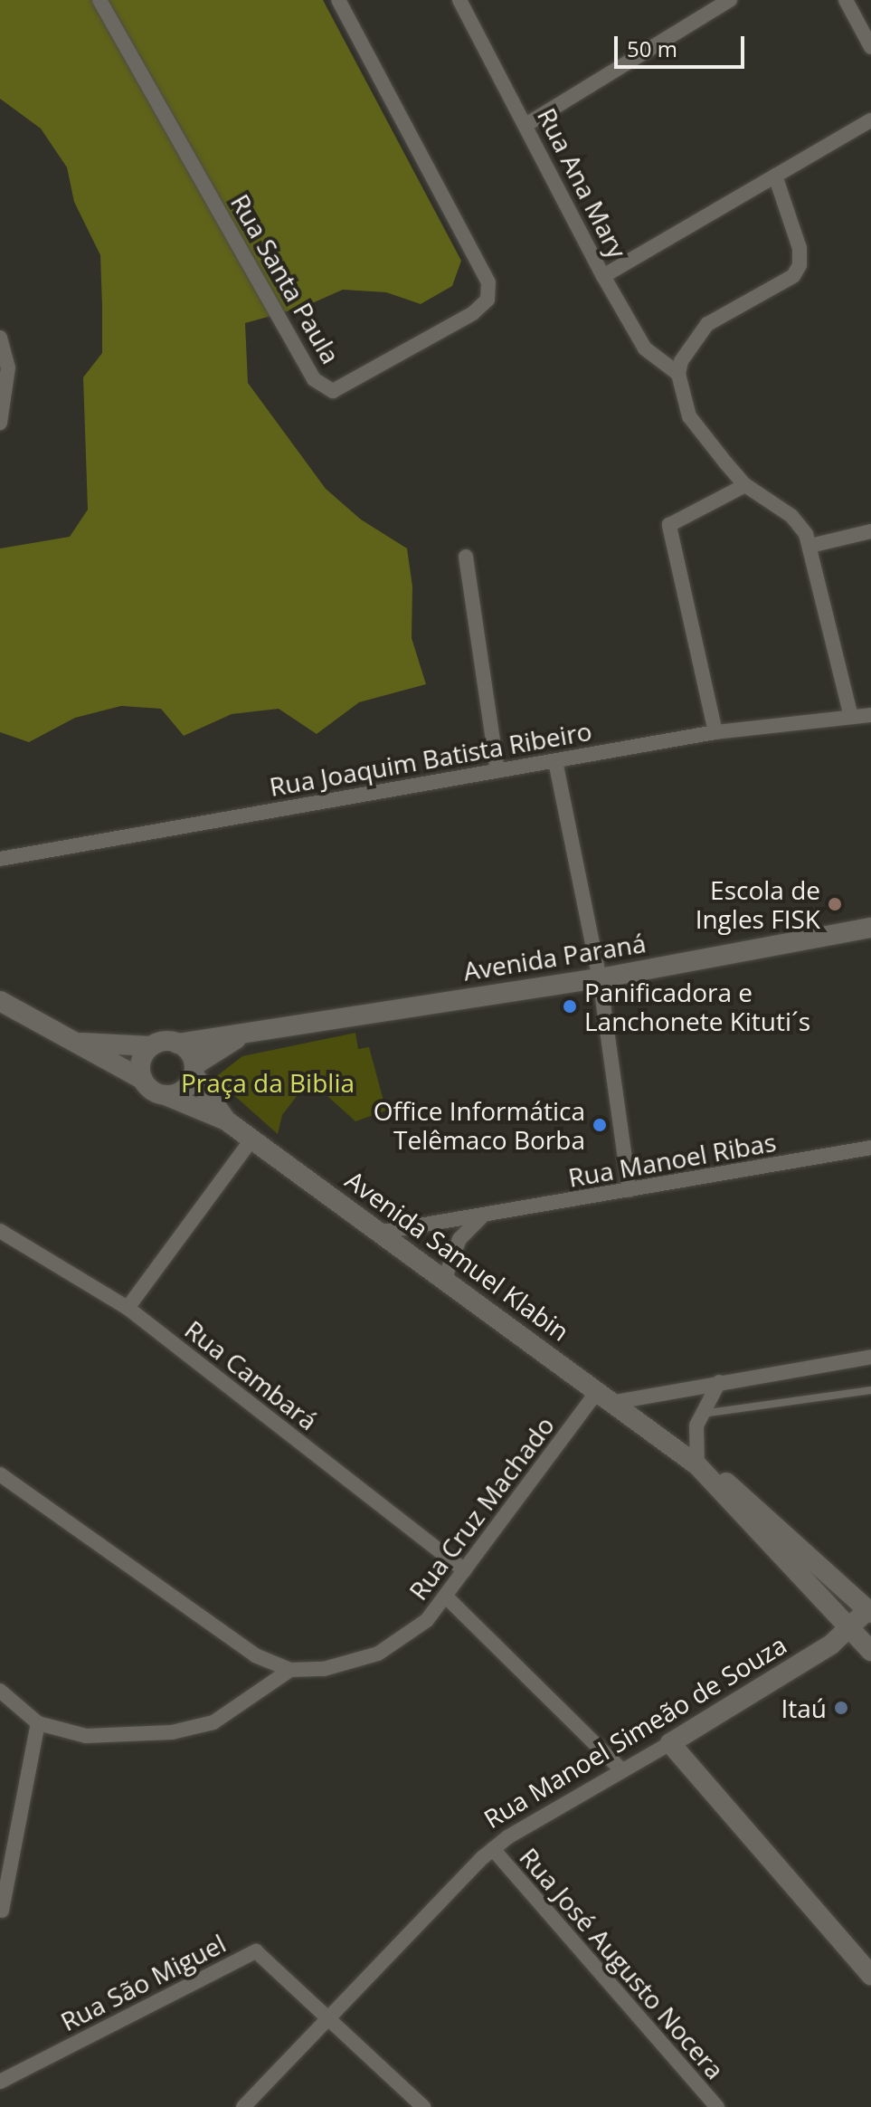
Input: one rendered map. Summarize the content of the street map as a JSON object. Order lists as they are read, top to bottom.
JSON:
{
  "streets": {
    "main road": ["Avenida Paraná", "Avenida Samuel Klabin", "Rua Manoel Simeão de Souza"],
    "street": [
      "Rua Ana Mary",
      "Rua Santa Paula",
      "Rua Joaquim Batista Ribeiro",
      "Rua Manoel Ribas",
      "Rua Cambará",
      "Rua Cruz Machado",
      "Rua José Augusto Nocera",
      "Rua São Miguel"
    ]
  },
  "crossings": [
    ["Avenida Paraná", "Avenida Samuel Klabin"],
    ["Rua Manoel Ribas", "Avenida Samuel Klabin"],
    ["Avenida Samuel Klabin", "Rua Cruz Machado"],
    ["Avenida Samuel Klabin", "Rua Manoel Simeão de Souza"],
    ["Rua Cambará", "Rua Cruz Machado"],
    ["Rua Manoel Simeão de Souza", "Rua José Augusto Nocera"],
    ["Rua Manoel Simeão de Souza", "Rua São Miguel"]
  ],
  "parks": ["Praça da Biblia"],
  "places": [
    "Escola de Ingles FISK",
    "Panificadora e Lanchonete Kituti´s",
    "Office Informática Telêmaco Borba",
    "Itaú"
  ],
  "scale_bar": "50 m"
}
